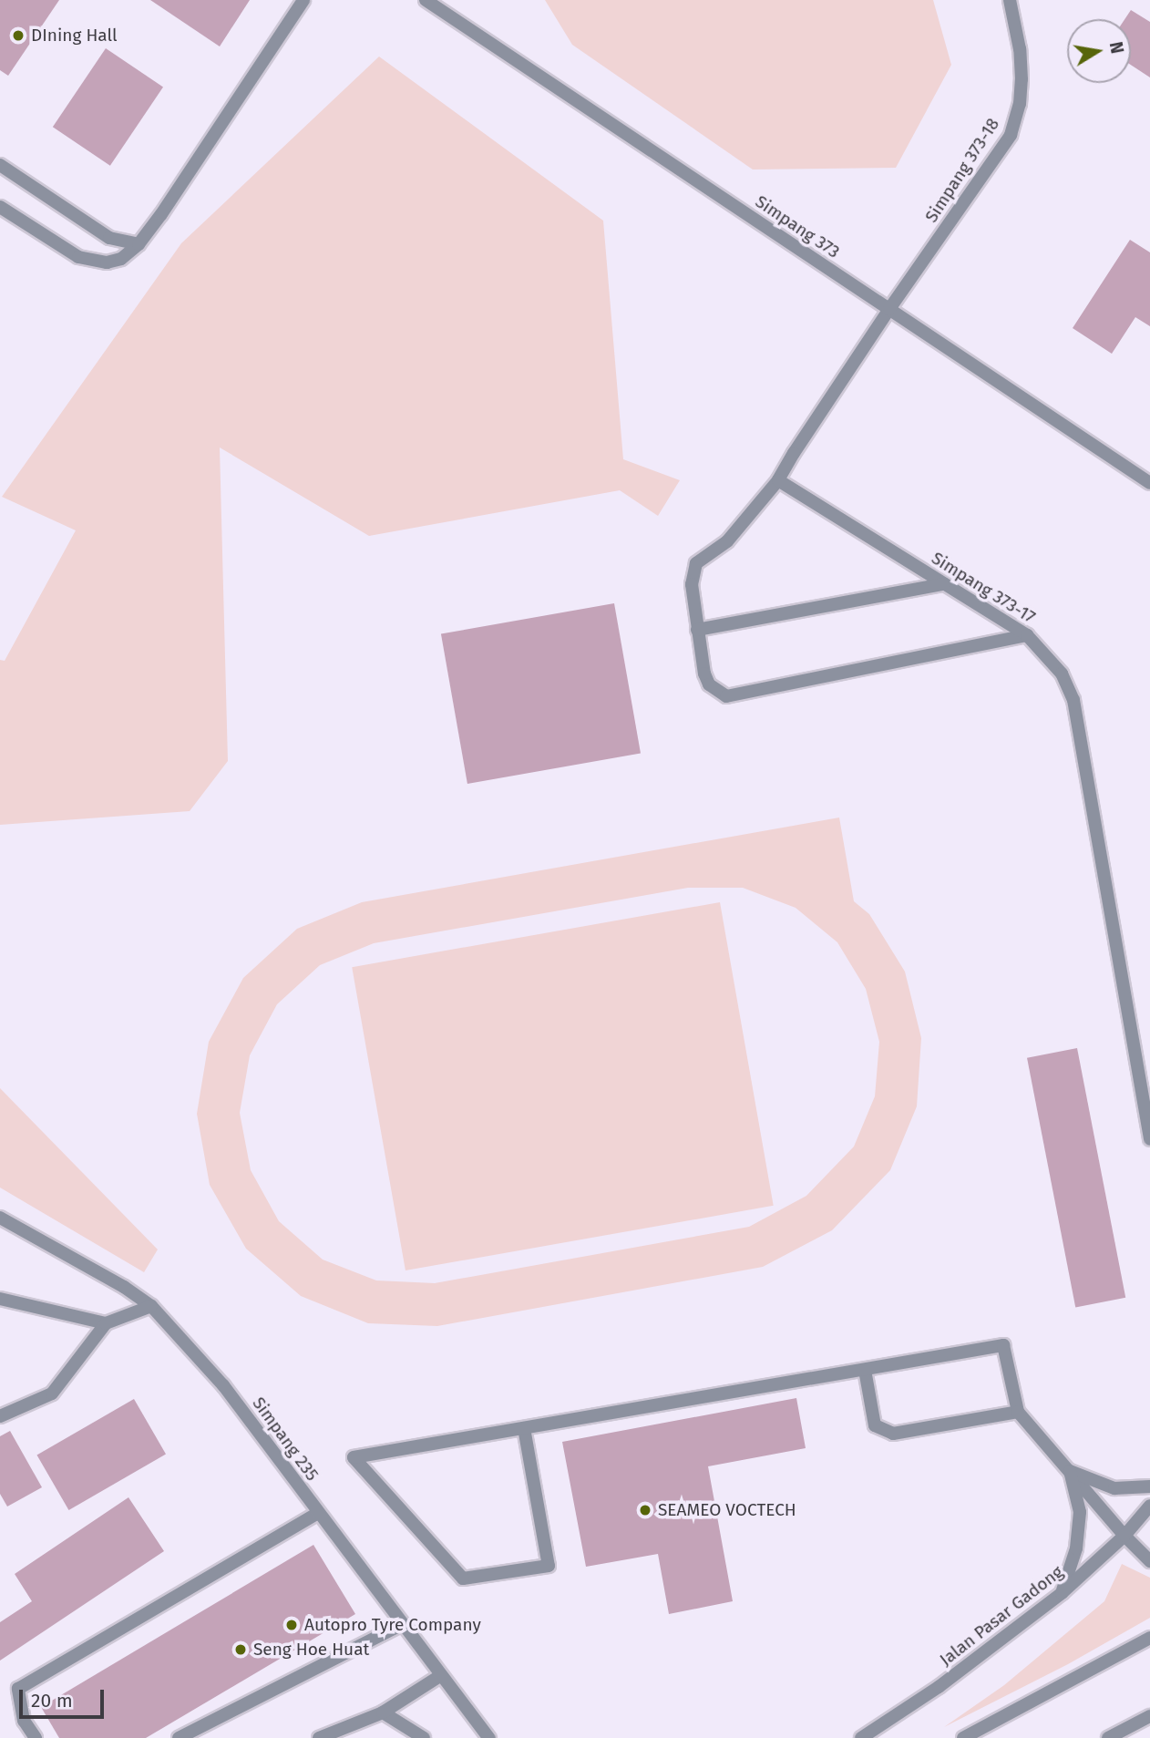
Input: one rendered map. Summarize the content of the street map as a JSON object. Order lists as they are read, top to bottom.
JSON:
{
  "streets": {
    "street": [
      "Simpang 373-18",
      "Simpang 373",
      "Simpang 373-17",
      "Simpang 235",
      "Jalan Pasar Gadong"
    ]
  },
  "crossings": [
    ["Simpang 373-18", "Simpang 373"]
  ],
  "places": [
    "DIning Hall",
    "SEAMEO VOCTECH",
    "Autopro Tyre Company",
    "Seng Hoe Huat"
  ],
  "scale_bar": "20 m",
  "north": "right"
}
